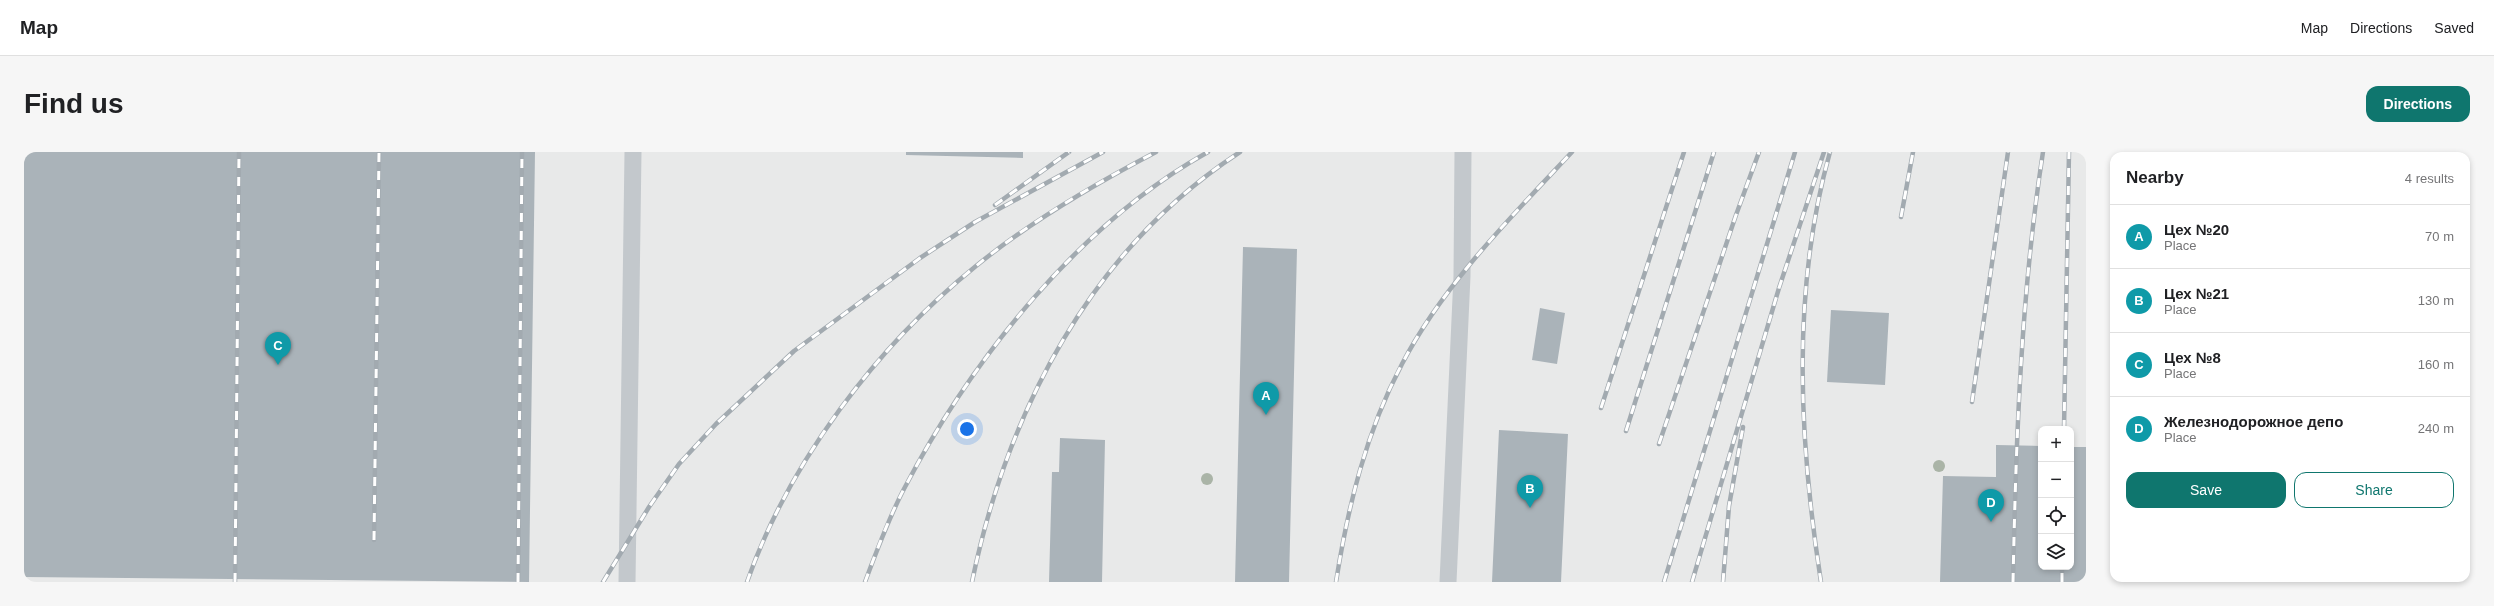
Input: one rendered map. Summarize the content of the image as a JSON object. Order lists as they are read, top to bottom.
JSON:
{
  "page": {
    "header": "Map",
    "nav": ["Map", "Directions", "Saved"],
    "buttons": [
      "Directions",
      ["Save", "Share"]
    ],
    "title": "Find us",
    "heading": ["Nearby", "4 results"],
    "list": [
      {
        "mark": "A",
        "name": "Цех №20",
        "note": "Place",
        "value": "70 m"
      },
      {
        "mark": "B",
        "name": "Цех №21",
        "note": "Place",
        "value": "130 m"
      },
      {
        "mark": "C",
        "name": "Цех №8",
        "note": "Place",
        "value": "160 m"
      },
      {
        "mark": "D",
        "name": "Железнодорожное депо",
        "note": "Place",
        "value": "240 m"
      }
    ],
    "pins": [
      "C",
      "A",
      "B",
      "D"
    ],
    "map_buttons": ["+", "−"]
  }
}
